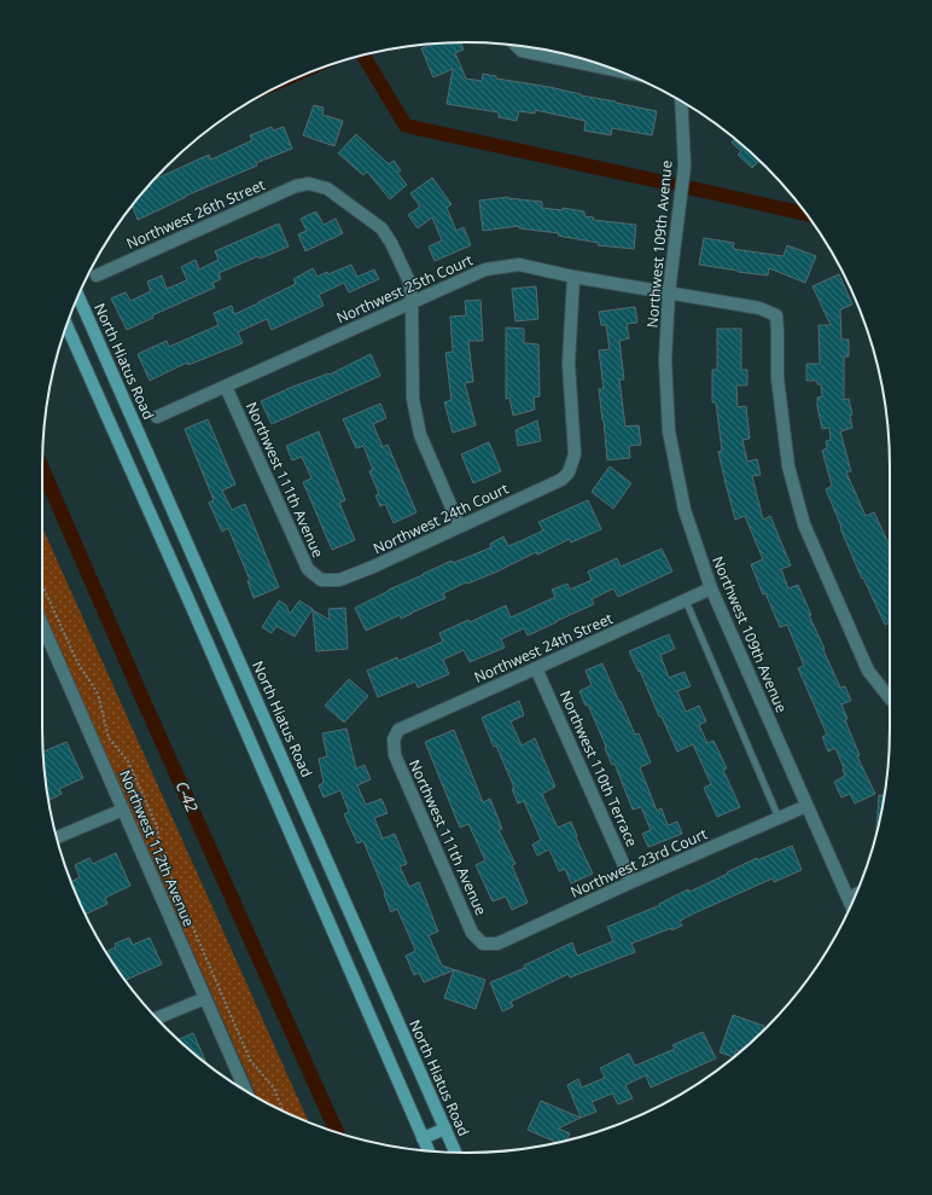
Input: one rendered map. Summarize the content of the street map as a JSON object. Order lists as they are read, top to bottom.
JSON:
{
  "streets": {
    "main road": ["North Hiatus Road"],
    "street": [
      "Northwest 26th Street",
      "Northwest 109th Avenue",
      "Northwest 25th Court",
      "Northwest 111th Avenue",
      "Northwest 24th Court",
      "Northwest 24th Street",
      "Northwest 110th Terrace",
      "Northwest 112th Avenue",
      "Northwest 23rd Court"
    ]
  },
  "crossings": [
    ["Northwest 26th Street", "Northwest 25th Court"],
    ["Northwest 109th Avenue", "Northwest 25th Court"],
    ["Northwest 109th Avenue", "Northwest 24th Street"],
    ["Northwest 109th Avenue", "Northwest 23rd Court"],
    ["Northwest 25th Court", "Northwest 111th Avenue"],
    ["Northwest 25th Court", "Northwest 24th Court"],
    ["Northwest 111th Avenue", "Northwest 24th Court"],
    ["Northwest 111th Avenue", "Northwest 24th Street"],
    ["Northwest 111th Avenue", "Northwest 23rd Court"],
    ["Northwest 24th Street", "Northwest 110th Terrace"],
    ["Northwest 110th Terrace", "Northwest 23rd Court"]
  ],
  "water": ["C-42"]
}
